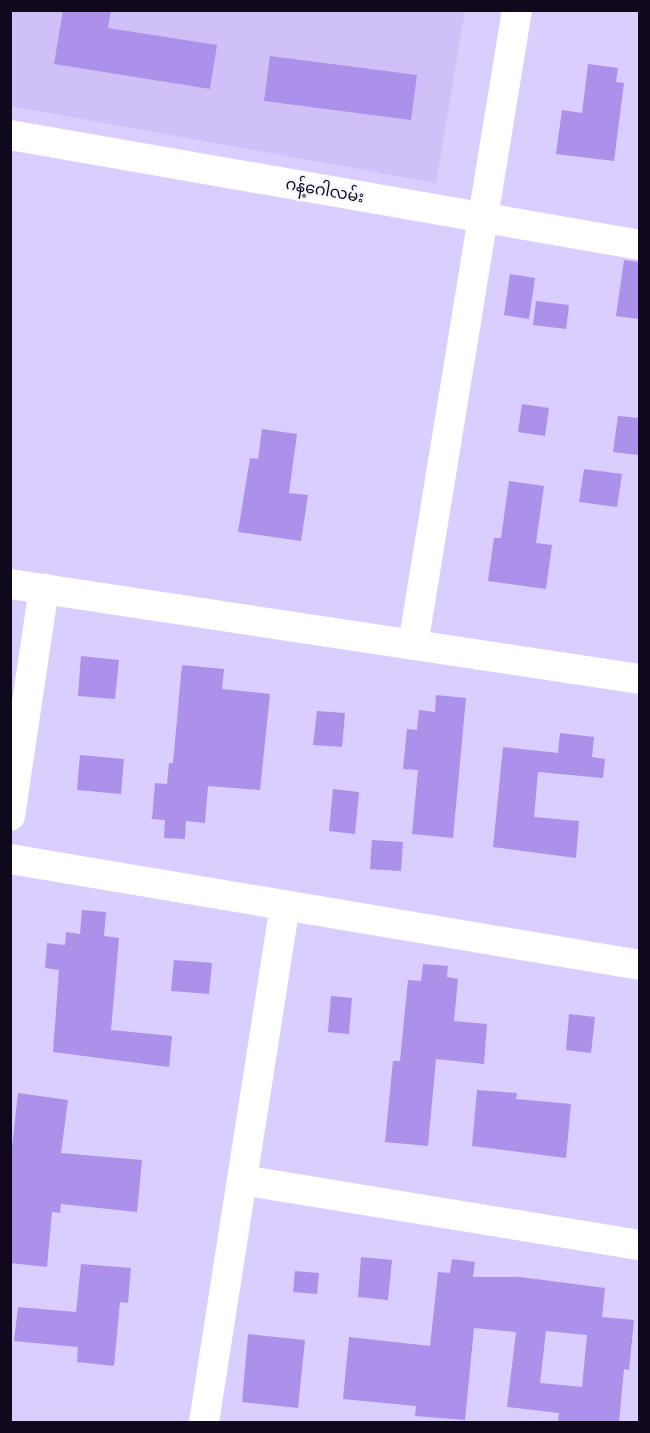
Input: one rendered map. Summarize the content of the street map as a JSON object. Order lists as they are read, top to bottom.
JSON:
{
  "streets": {
    "street": ["ဂန့်ဂေါလမ်း"]
  }
}
